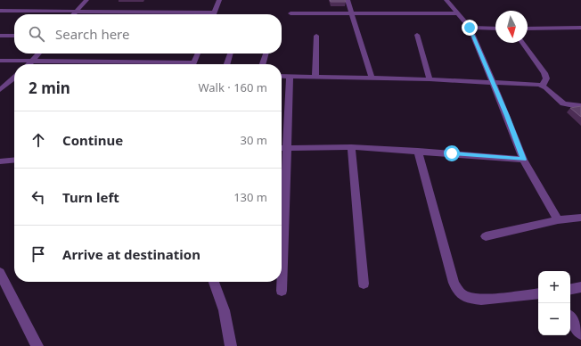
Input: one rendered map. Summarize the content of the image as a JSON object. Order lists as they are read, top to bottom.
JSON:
{
  "north": "bottom",
  "page": {
    "search": "Search here",
    "heading": ["2 min", "Walk · 160 m"],
    "list": [
      ["Continue", "30 m"],
      ["Turn left", "130 m"],
      "Arrive at destination"
    ],
    "map_buttons": ["+", "−"]
  }
}
